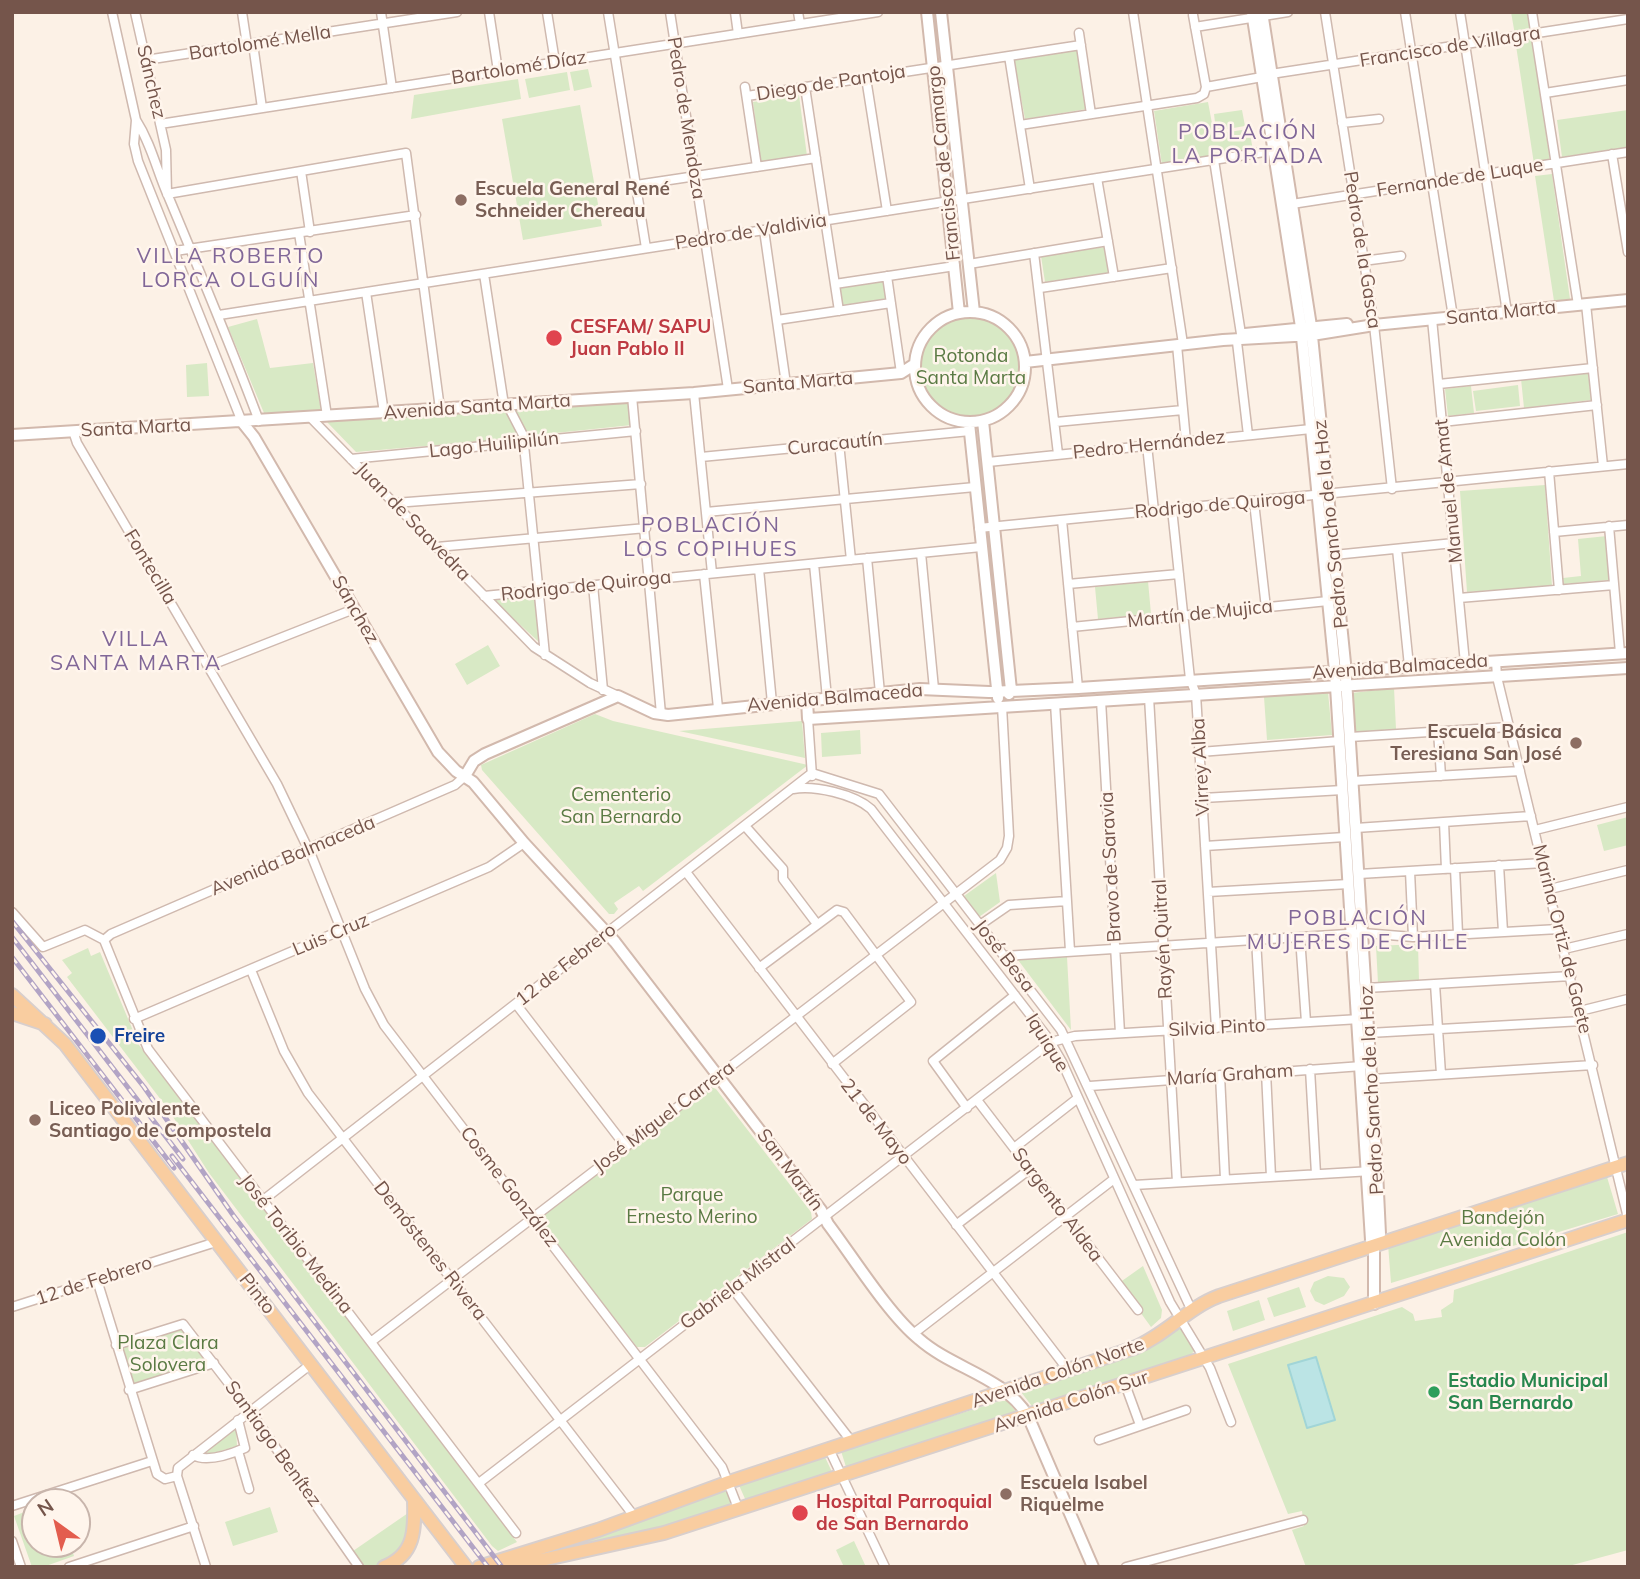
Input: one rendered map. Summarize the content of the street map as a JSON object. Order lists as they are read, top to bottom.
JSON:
{
  "streets": {
    "main road": ["Pinto", "Avenida Colón Norte", "Avenida Colón Sur"],
    "street": [
      "Bartolomé Mella",
      "Francisco de Villagra",
      "Bartolomé Díaz",
      "Sánchez",
      "Diego de Pantoja",
      "Pedro de Mendoza",
      "Francisco de Camargo",
      "Fernande de Luque",
      "Pedro de Valdivia",
      "Pedro de la Gasca",
      "Santa Marta",
      "Avenida Santa Marta",
      "Curacautín",
      "Lago Huilipilún",
      "Pedro Hernández",
      "Manuel de Amat",
      "Rodrigo de Quiroga",
      "Juan de Saavedra",
      "Pedro Sancho de la Hoz",
      "Fontecilla",
      "Martín de Mujica",
      "Avenida Balmaceda",
      "Virrey Alba",
      "Bravo de Saravia",
      "Luis Cruz",
      "Rayén Quitral",
      "Marina Ortiz de Gaete",
      "José Besa",
      "12 de Febrero",
      "Silvia Pinto",
      "Iquique",
      "María Graham",
      "José Miguel Carrera",
      "21 de Mayo",
      "San Martín",
      "Cosme González",
      "Sargento Aldea",
      "José Toribio Medina",
      "Demóstenes Rivera",
      "Gabriela Mistral",
      "Santiago Benítez"
    ]
  },
  "crossings": [
    ["Bartolomé Mella", "Sánchez"],
    ["Francisco de Villagra", "Pedro de la Gasca"],
    ["Francisco de Villagra", "Pedro Sancho de la Hoz"],
    ["Bartolomé Díaz", "Sánchez"],
    ["Bartolomé Díaz", "Pedro de Mendoza"],
    ["Sánchez", "Pedro de Valdivia"],
    ["Sánchez", "Santa Marta"],
    ["Sánchez", "Avenida Santa Marta"],
    ["Sánchez", "Avenida Balmaceda"],
    ["Sánchez", "San Martín"],
    ["Diego de Pantoja", "Francisco de Camargo"],
    ["Pedro de Mendoza", "Pedro de Valdivia"],
    ["Pedro de Mendoza", "Santa Marta"],
    ["Francisco de Camargo", "Pedro de Valdivia"],
    ["Francisco de Camargo", "Santa Marta"],
    ["Francisco de Camargo", "Curacautín"],
    ["Fernande de Luque", "Pedro de la Gasca"],
    ["Fernande de Luque", "Pedro Sancho de la Hoz"],
    ["Pedro de Valdivia", "Pedro Sancho de la Hoz"],
    ["Pedro de la Gasca", "Santa Marta"],
    ["Pedro de la Gasca", "Rodrigo de Quiroga"],
    ["Santa Marta", "Avenida Santa Marta"],
    ["Santa Marta", "Curacautín"],
    ["Santa Marta", "Manuel de Amat"],
    ["Santa Marta", "Pedro Sancho de la Hoz"],
    ["Santa Marta", "Fontecilla"],
    ["Avenida Santa Marta", "Juan de Saavedra"],
    ["Lago Huilipilún", "Juan de Saavedra"],
    ["Pedro Hernández", "Pedro Sancho de la Hoz"],
    ["Manuel de Amat", "Rodrigo de Quiroga"],
    ["Manuel de Amat", "Avenida Balmaceda"],
    ["Rodrigo de Quiroga", "Juan de Saavedra"],
    ["Rodrigo de Quiroga", "Pedro Sancho de la Hoz"],
    ["Rodrigo de Quiroga", "Virrey Alba"],
    ["Juan de Saavedra", "Avenida Balmaceda"],
    ["Pedro Sancho de la Hoz", "Martín de Mujica"],
    ["Pedro Sancho de la Hoz", "Avenida Balmaceda"],
    ["Pedro Sancho de la Hoz", "Silvia Pinto"],
    ["Pedro Sancho de la Hoz", "María Graham"],
    ["Pedro Sancho de la Hoz", "Avenida Colón Norte"],
    ["Pedro Sancho de la Hoz", "Avenida Colón Sur"],
    ["Fontecilla", "Avenida Balmaceda"],
    ["Fontecilla", "Cosme González"],
    ["Martín de Mujica", "Virrey Alba"],
    ["Avenida Balmaceda", "Virrey Alba"],
    ["Avenida Balmaceda", "Bravo de Saravia"],
    ["Avenida Balmaceda", "Rayén Quitral"],
    ["Avenida Balmaceda", "Marina Ortiz de Gaete"],
    ["Avenida Balmaceda", "San Martín"],
    ["Avenida Balmaceda", "Cosme González"],
    ["Avenida Balmaceda", "José Toribio Medina"],
    ["Virrey Alba", "Silvia Pinto"],
    ["Bravo de Saravia", "Silvia Pinto"],
    ["Luis Cruz", "San Martín"],
    ["Luis Cruz", "Cosme González"],
    ["Luis Cruz", "José Toribio Medina"],
    ["Luis Cruz", "Demóstenes Rivera"],
    ["Rayén Quitral", "Silvia Pinto"],
    ["Rayén Quitral", "María Graham"],
    ["Marina Ortiz de Gaete", "Avenida Colón Norte"],
    ["Marina Ortiz de Gaete", "Avenida Colón Sur"],
    ["José Besa", "12 de Febrero"],
    ["José Besa", "Silvia Pinto"],
    ["José Besa", "María Graham"],
    ["José Besa", "José Miguel Carrera"],
    ["José Besa", "Gabriela Mistral"],
    ["José Besa", "Avenida Colón Norte"],
    ["12 de Febrero", "Iquique"],
    ["12 de Febrero", "21 de Mayo"],
    ["12 de Febrero", "San Martín"],
    ["12 de Febrero", "Cosme González"],
    ["12 de Febrero", "José Toribio Medina"],
    ["12 de Febrero", "Demóstenes Rivera"],
    ["12 de Febrero", "Pinto"],
    ["Silvia Pinto", "Gabriela Mistral"],
    ["Iquique", "José Miguel Carrera"],
    ["Iquique", "Gabriela Mistral"],
    ["Iquique", "Avenida Colón Norte"],
    ["Iquique", "Avenida Colón Sur"],
    ["José Miguel Carrera", "21 de Mayo"],
    ["José Miguel Carrera", "San Martín"],
    ["José Miguel Carrera", "Cosme González"],
    ["José Miguel Carrera", "José Toribio Medina"],
    ["José Miguel Carrera", "Demóstenes Rivera"],
    ["21 de Mayo", "Gabriela Mistral"],
    ["21 de Mayo", "Avenida Colón Norte"],
    ["San Martín", "Gabriela Mistral"],
    ["San Martín", "Avenida Colón Norte"],
    ["San Martín", "Avenida Colón Sur"],
    ["Cosme González", "Gabriela Mistral"],
    ["Cosme González", "Avenida Colón Norte"],
    ["Cosme González", "Avenida Colón Sur"],
    ["Sargento Aldea", "Gabriela Mistral"],
    ["José Toribio Medina", "Gabriela Mistral"],
    ["Demóstenes Rivera", "Gabriela Mistral"],
    ["Demóstenes Rivera", "Avenida Colón Norte"]
  ],
  "districts": [
    "POBLACIÓN LA PORTADA",
    "VILLA ROBERTO LORCA OLGUÍN",
    "POBLACIÓN LOS COPIHUES",
    "VILLA SANTA MARTA",
    "POBLACIÓN MUJERES DE CHILE"
  ],
  "parks": [
    "Rotonda Santa Marta",
    "Cementerio San Bernardo",
    "Parque Ernesto Merino",
    "Bandejón Avenida Colón",
    "Plaza Clara Solovera"
  ],
  "places": [
    "Escuela General René Schneider Chereau",
    "CESFAM/ SAPU Juan Pablo II",
    "Escuela Básica Teresiana San José",
    "Freire",
    "Liceo Polivalente Santiago de Compostela",
    "Estadio Municipal San Bernardo",
    "Escuela Isabel Riquelme",
    "Hospital Parroquial de San Bernardo"
  ],
  "north": "top left"
}
